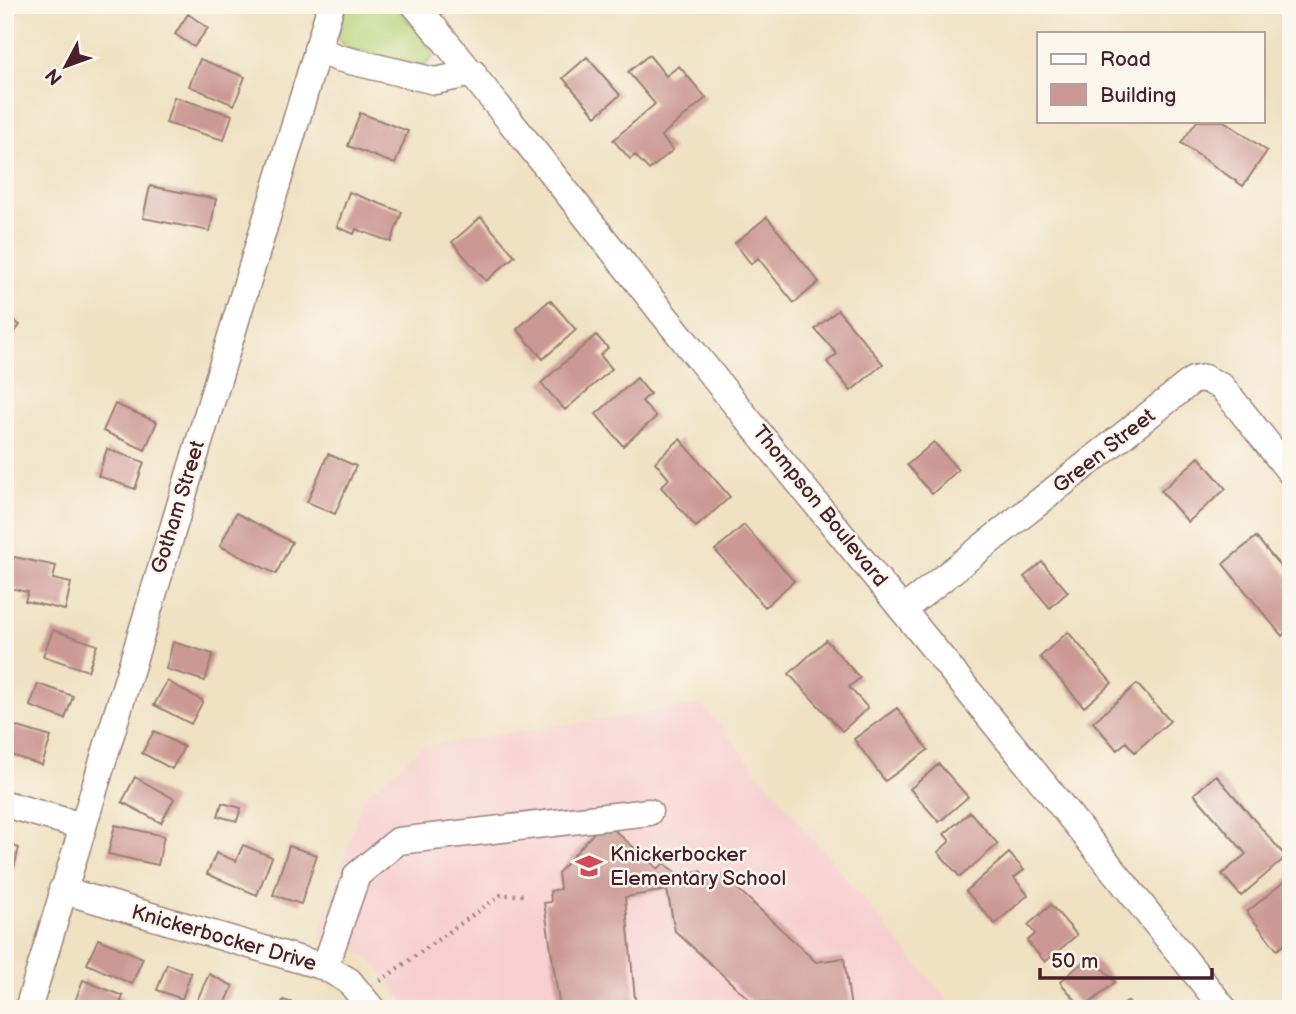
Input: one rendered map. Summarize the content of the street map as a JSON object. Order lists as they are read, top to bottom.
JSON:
{
  "streets": {
    "street": [
      "Green Street",
      "Thompson Boulevard",
      "Gotham Street",
      "Knickerbocker Drive"
    ]
  },
  "crossings": [
    ["Green Street", "Thompson Boulevard"],
    ["Gotham Street", "Knickerbocker Drive"]
  ],
  "places": {
    "school or university": ["Knickerbocker Elementary School"]
  },
  "legend": ["Road", "Building"],
  "scale_bar": "50 m",
  "north": "bottom left"
}
